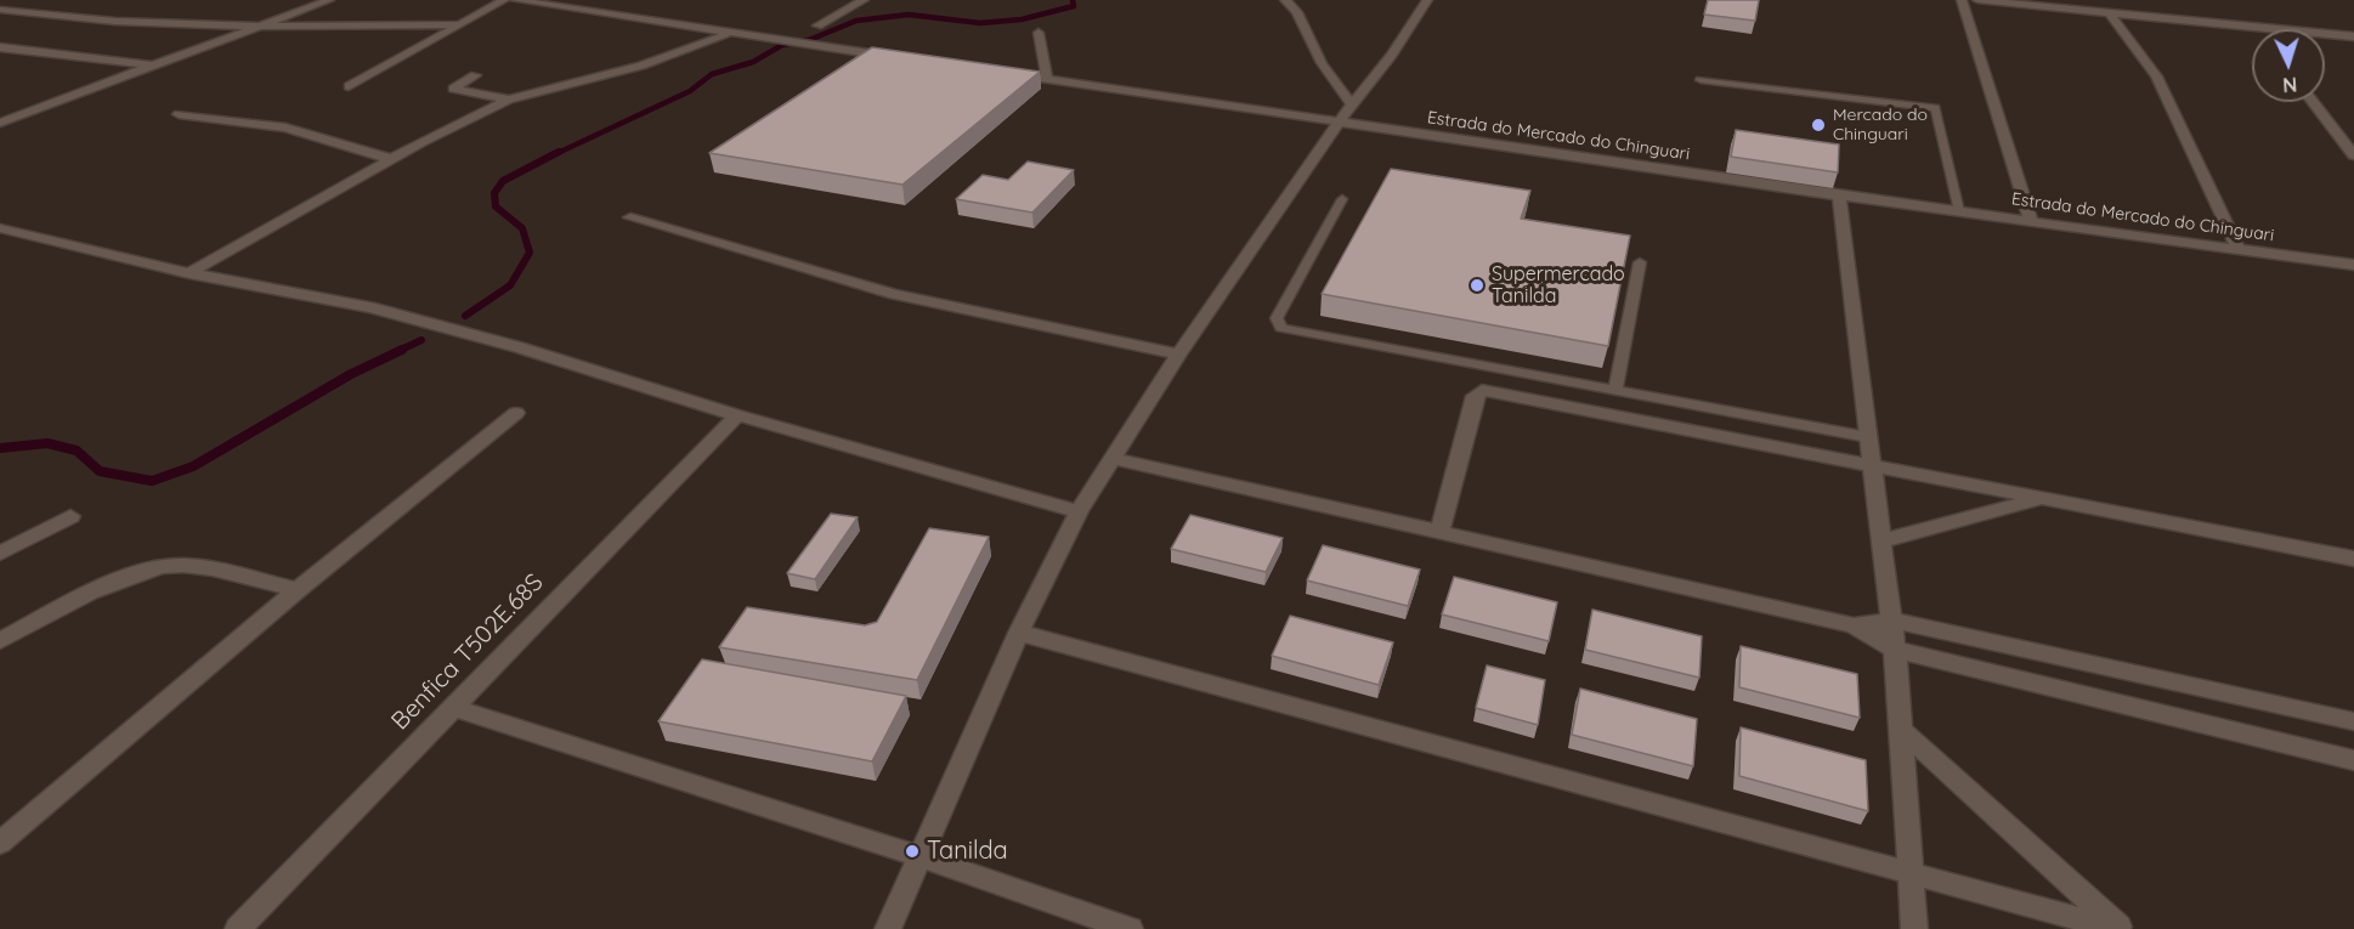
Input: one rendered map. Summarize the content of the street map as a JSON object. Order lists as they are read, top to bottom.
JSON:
{
  "streets": {
    "street": ["Estrada do Mercado do Chinguari", "Benfica T502E.68S"]
  },
  "places": ["Mercado do Chinguari", "Supermercado Tanilda", "Tanilda"],
  "north": "bottom"
}
